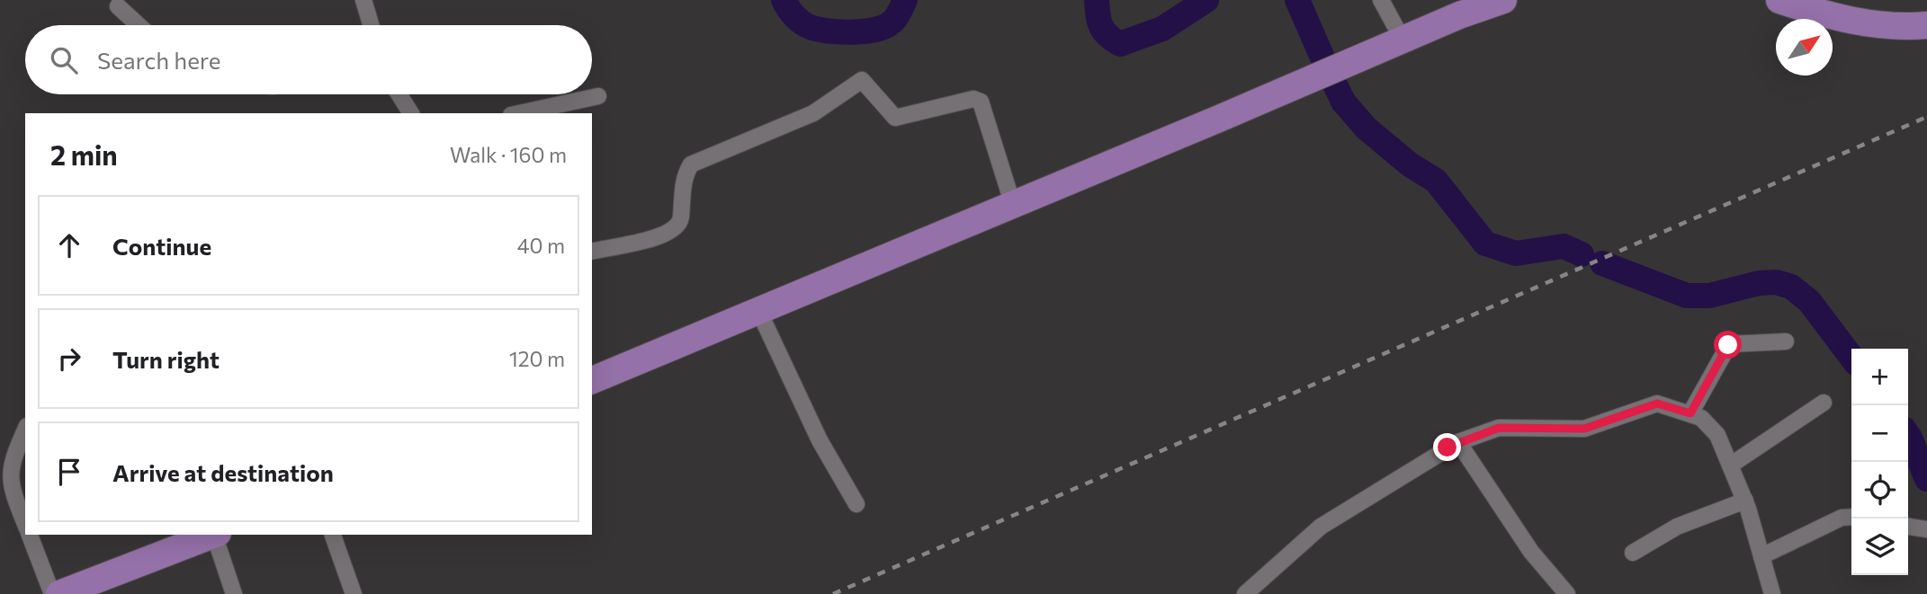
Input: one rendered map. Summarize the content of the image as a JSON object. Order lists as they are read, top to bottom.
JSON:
{
  "north": "top right",
  "page": {
    "search": "Search here",
    "heading": ["2 min", "Walk · 160 m"],
    "list": [
      ["Continue", "40 m"],
      ["Turn right", "120 m"],
      "Arrive at destination"
    ],
    "map_buttons": ["+", "−"]
  }
}
